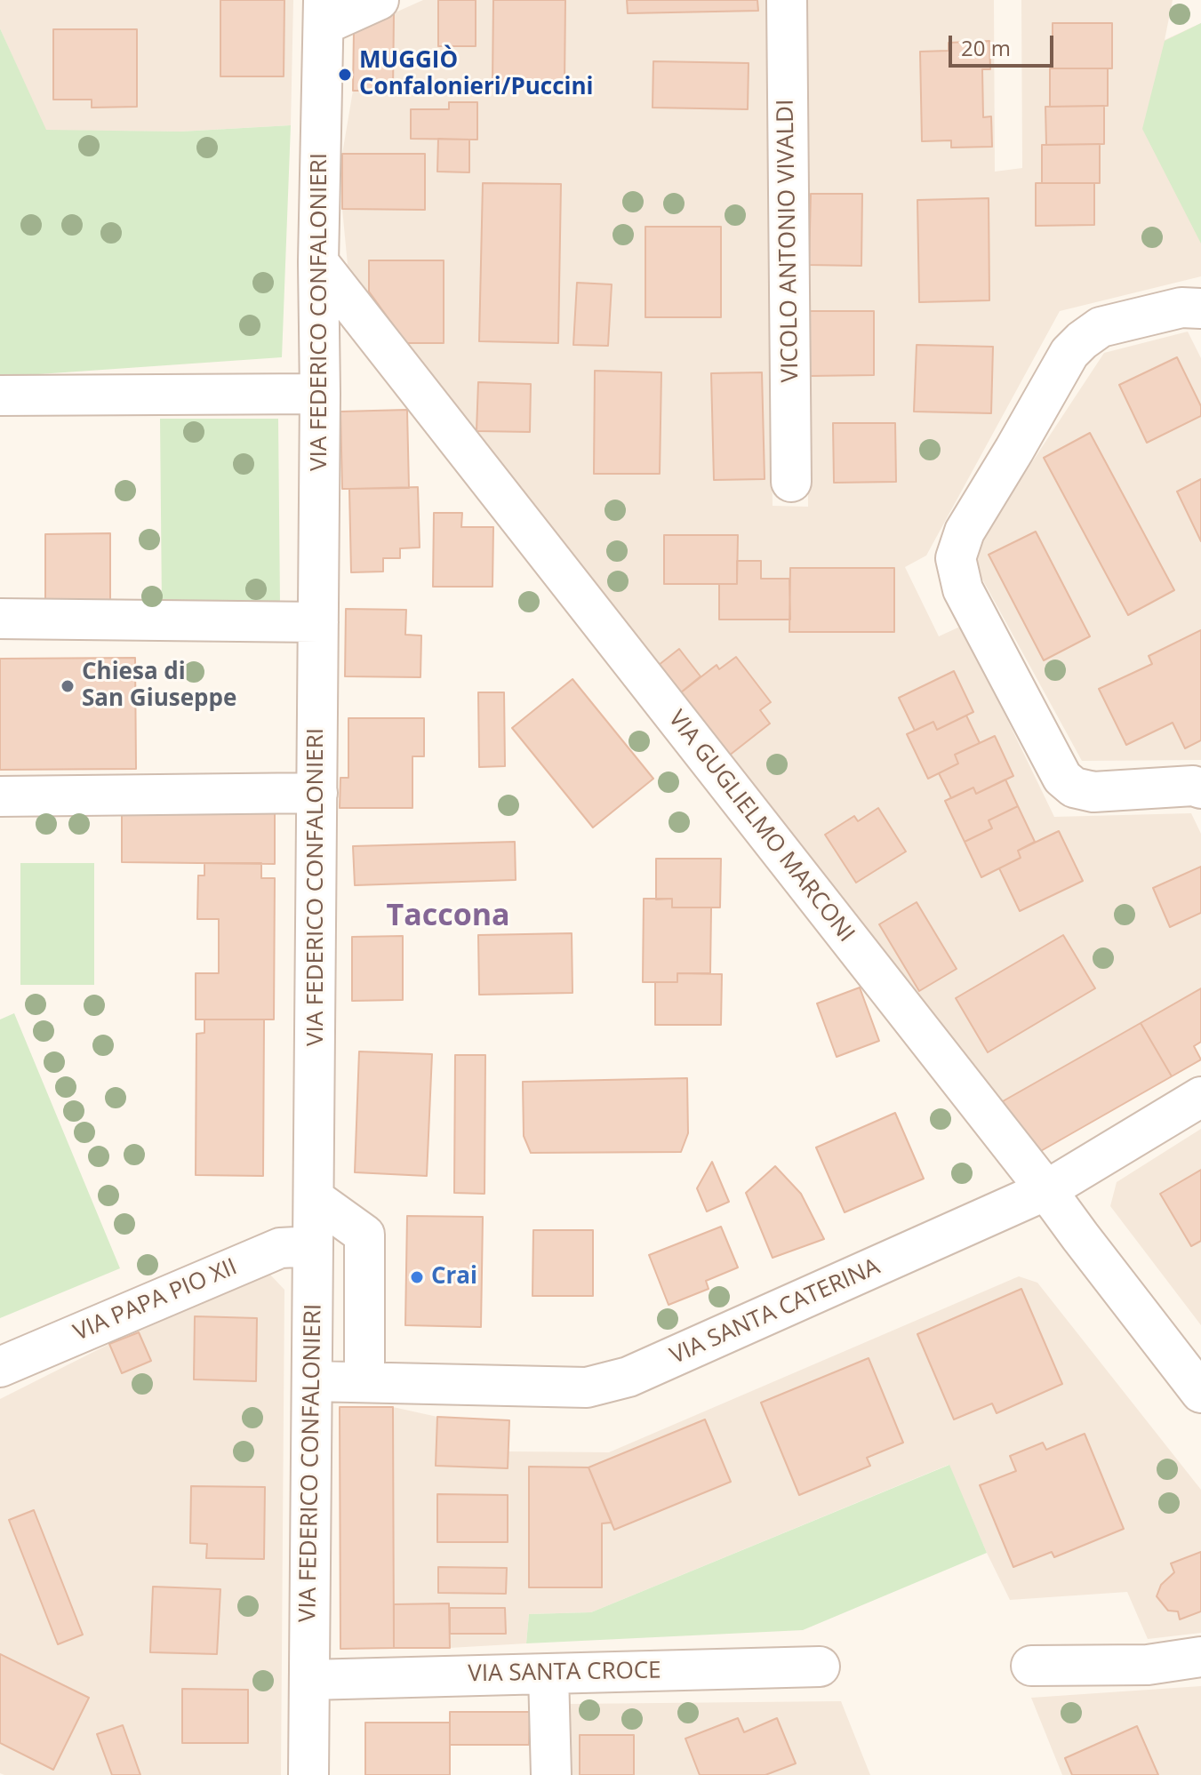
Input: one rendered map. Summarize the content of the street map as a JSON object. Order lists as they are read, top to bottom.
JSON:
{
  "streets": {
    "street": [
      "VICOLO ANTONIO VIVALDI",
      "VIA FEDERICO CONFALONIERI",
      "VIA GUGLIELMO MARCONI",
      "VIA PAPA PIO XII",
      "VIA SANTA CATERINA",
      "VIA SANTA CROCE"
    ]
  },
  "crossings": [
    ["VIA FEDERICO CONFALONIERI", "VIA GUGLIELMO MARCONI"],
    ["VIA FEDERICO CONFALONIERI", "VIA PAPA PIO XII"],
    ["VIA FEDERICO CONFALONIERI", "VIA SANTA CATERINA"],
    ["VIA FEDERICO CONFALONIERI", "VIA SANTA CROCE"],
    ["VIA GUGLIELMO MARCONI", "VIA SANTA CATERINA"]
  ],
  "districts": ["Taccona"],
  "places": ["MUGGIÒ Confalonieri/Puccini", "Chiesa di San Giuseppe", "Crai"],
  "scale_bar": "20 m"
}
